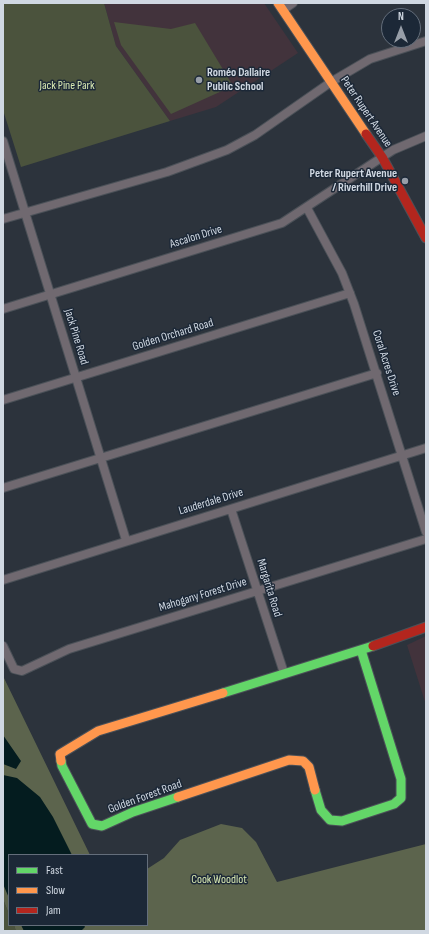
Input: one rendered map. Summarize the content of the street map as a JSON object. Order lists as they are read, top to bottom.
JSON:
{
  "streets": {
    "street": [
      "Peter Rupert Avenue",
      "Ascalon Drive",
      "Golden Orchard Road",
      "Jack Pine Road",
      "Coral Acres Drive",
      "Lauderdale Drive",
      "Margarita Road",
      "Mahogany Forest Drive",
      "Golden Forest Road"
    ]
  },
  "crossings": [
    ["Peter Rupert Avenue", "Ascalon Drive"],
    ["Ascalon Drive", "Jack Pine Road"],
    ["Ascalon Drive", "Coral Acres Drive"],
    ["Golden Orchard Road", "Jack Pine Road"],
    ["Golden Orchard Road", "Coral Acres Drive"],
    ["Jack Pine Road", "Lauderdale Drive"],
    ["Coral Acres Drive", "Lauderdale Drive"],
    ["Lauderdale Drive", "Margarita Road"],
    ["Margarita Road", "Mahogany Forest Drive"],
    ["Margarita Road", "Golden Forest Road"]
  ],
  "parks": ["Jack Pine Park", "Cook Woodlot"],
  "places": ["Roméo Dallaire Public School", "Peter Rupert Avenue / Riverhill Drive"],
  "legend": ["Fast", "Slow", "Jam"],
  "north": "top"
}
